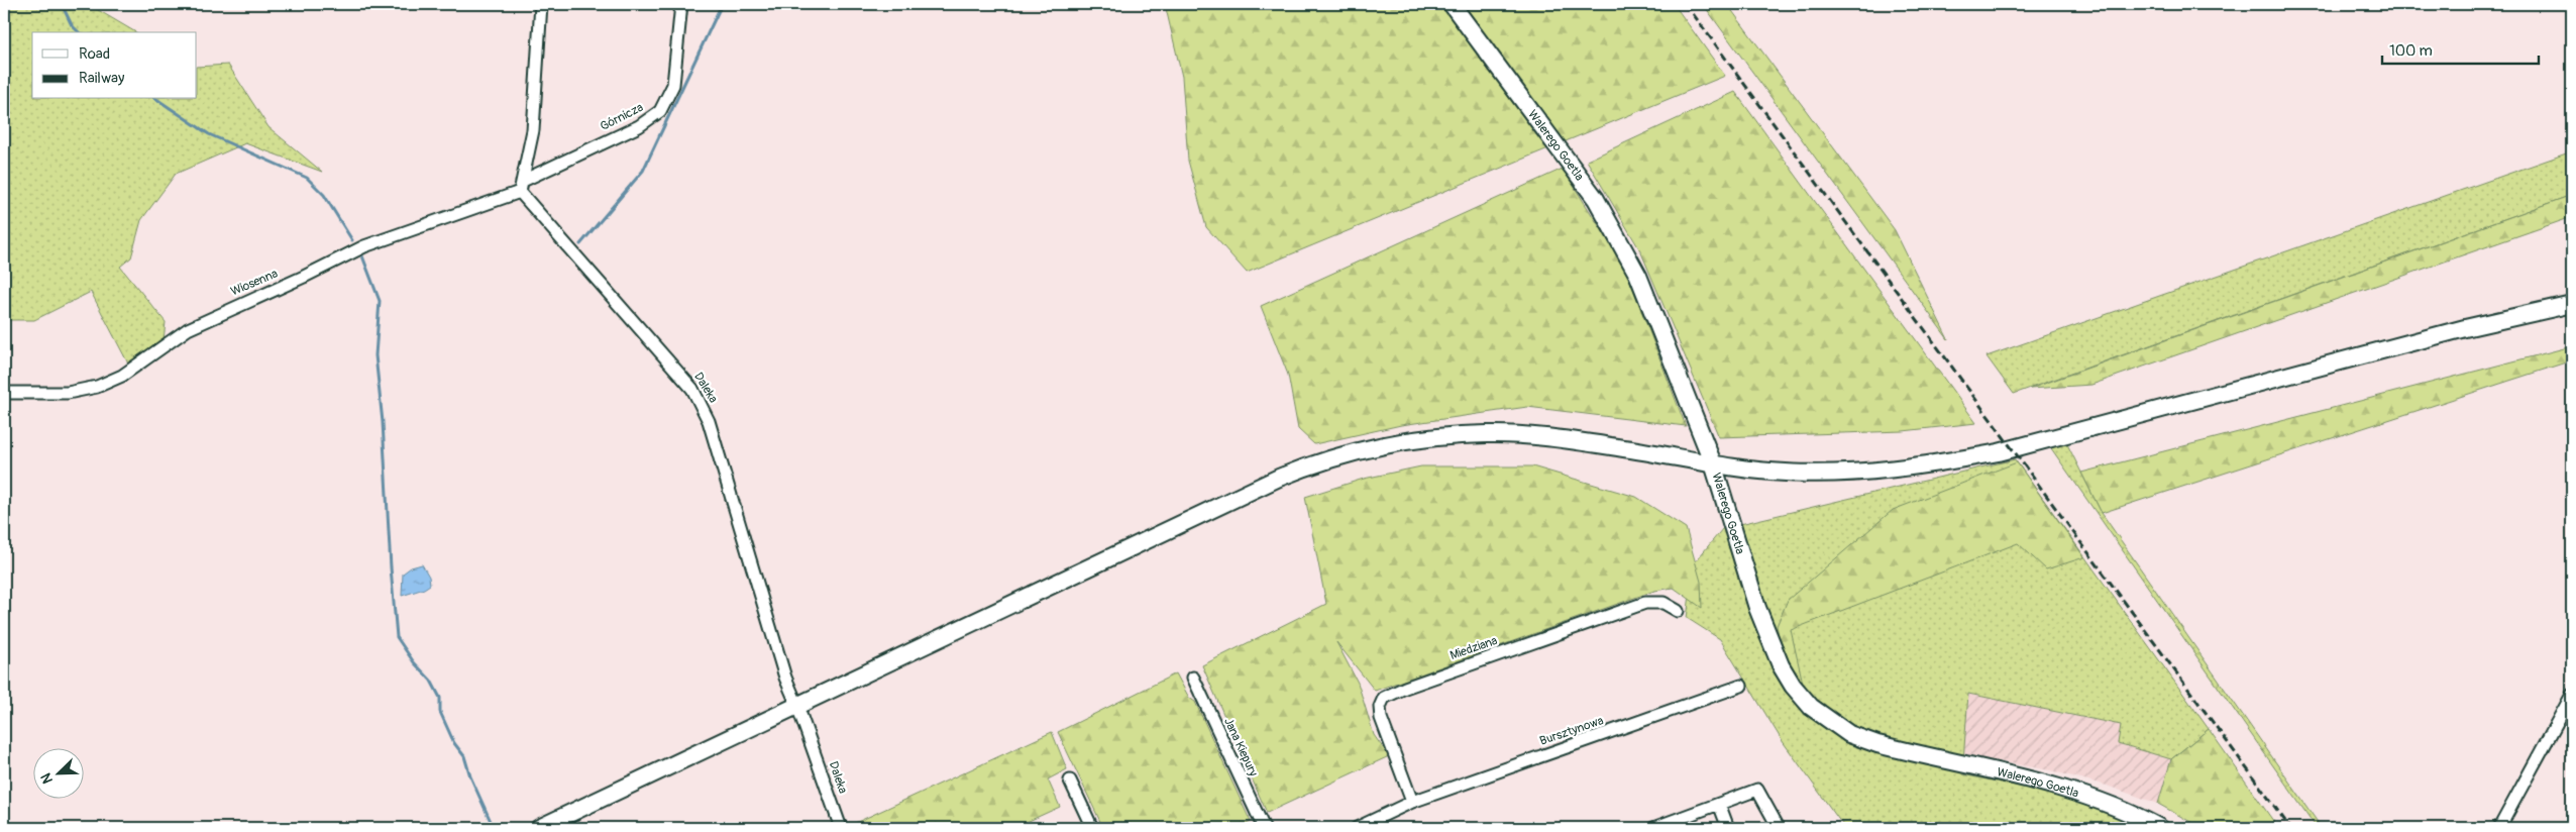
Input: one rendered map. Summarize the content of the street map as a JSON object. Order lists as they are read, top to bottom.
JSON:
{
  "streets": {
    "main road": ["Walerego Goetla"],
    "street": [
      "Górnicza",
      "Wiosenna",
      "Daleka",
      "Miedziana",
      "Bursztynowa",
      "Jana Kiepury"
    ]
  },
  "crossings": [
    ["Górnicza", "Wiosenna"],
    ["Górnicza", "Daleka"],
    ["Wiosenna", "Daleka"],
    ["Miedziana", "Bursztynowa"]
  ],
  "legend": ["Road", "Railway"],
  "scale_bar": "100 m",
  "north": "bottom left"
}
